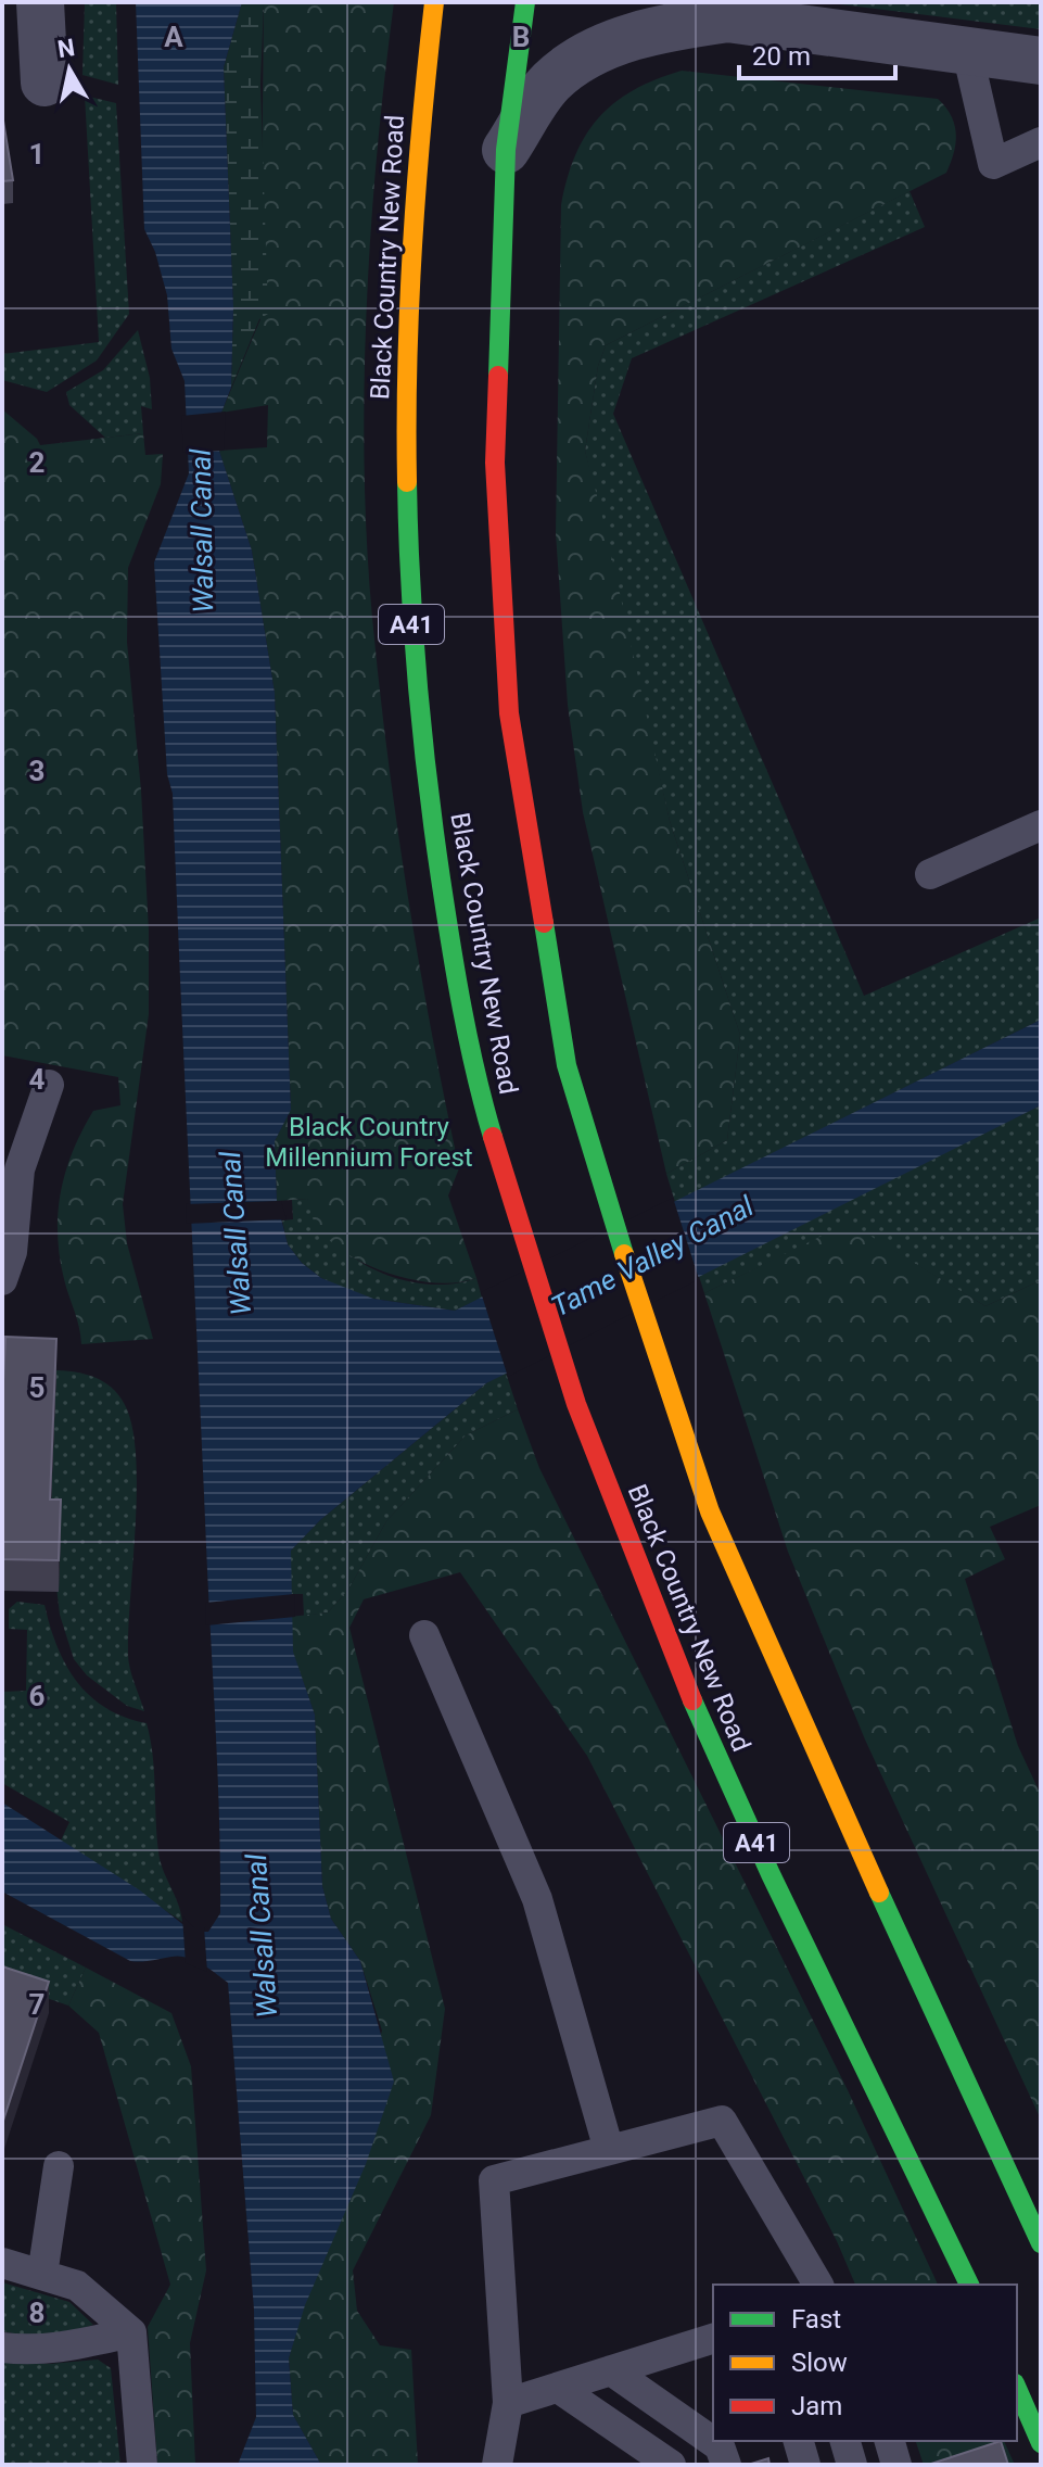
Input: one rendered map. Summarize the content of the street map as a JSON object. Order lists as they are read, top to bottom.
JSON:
{
  "streets": {
    "highway": ["Black Country New Road", "A41"]
  },
  "water": ["Walsall Canal", "Tame Valley Canal"],
  "parks": ["Black Country Millennium Forest"],
  "legend": ["Fast", "Slow", "Jam"],
  "scale_bar": "20 m",
  "north": "top",
  "grid": {
    "columns": ["A", "B"],
    "rows": [
      "1",
      "2",
      "3",
      "4",
      "5",
      "6",
      "7",
      "8"
    ]
  }
}
